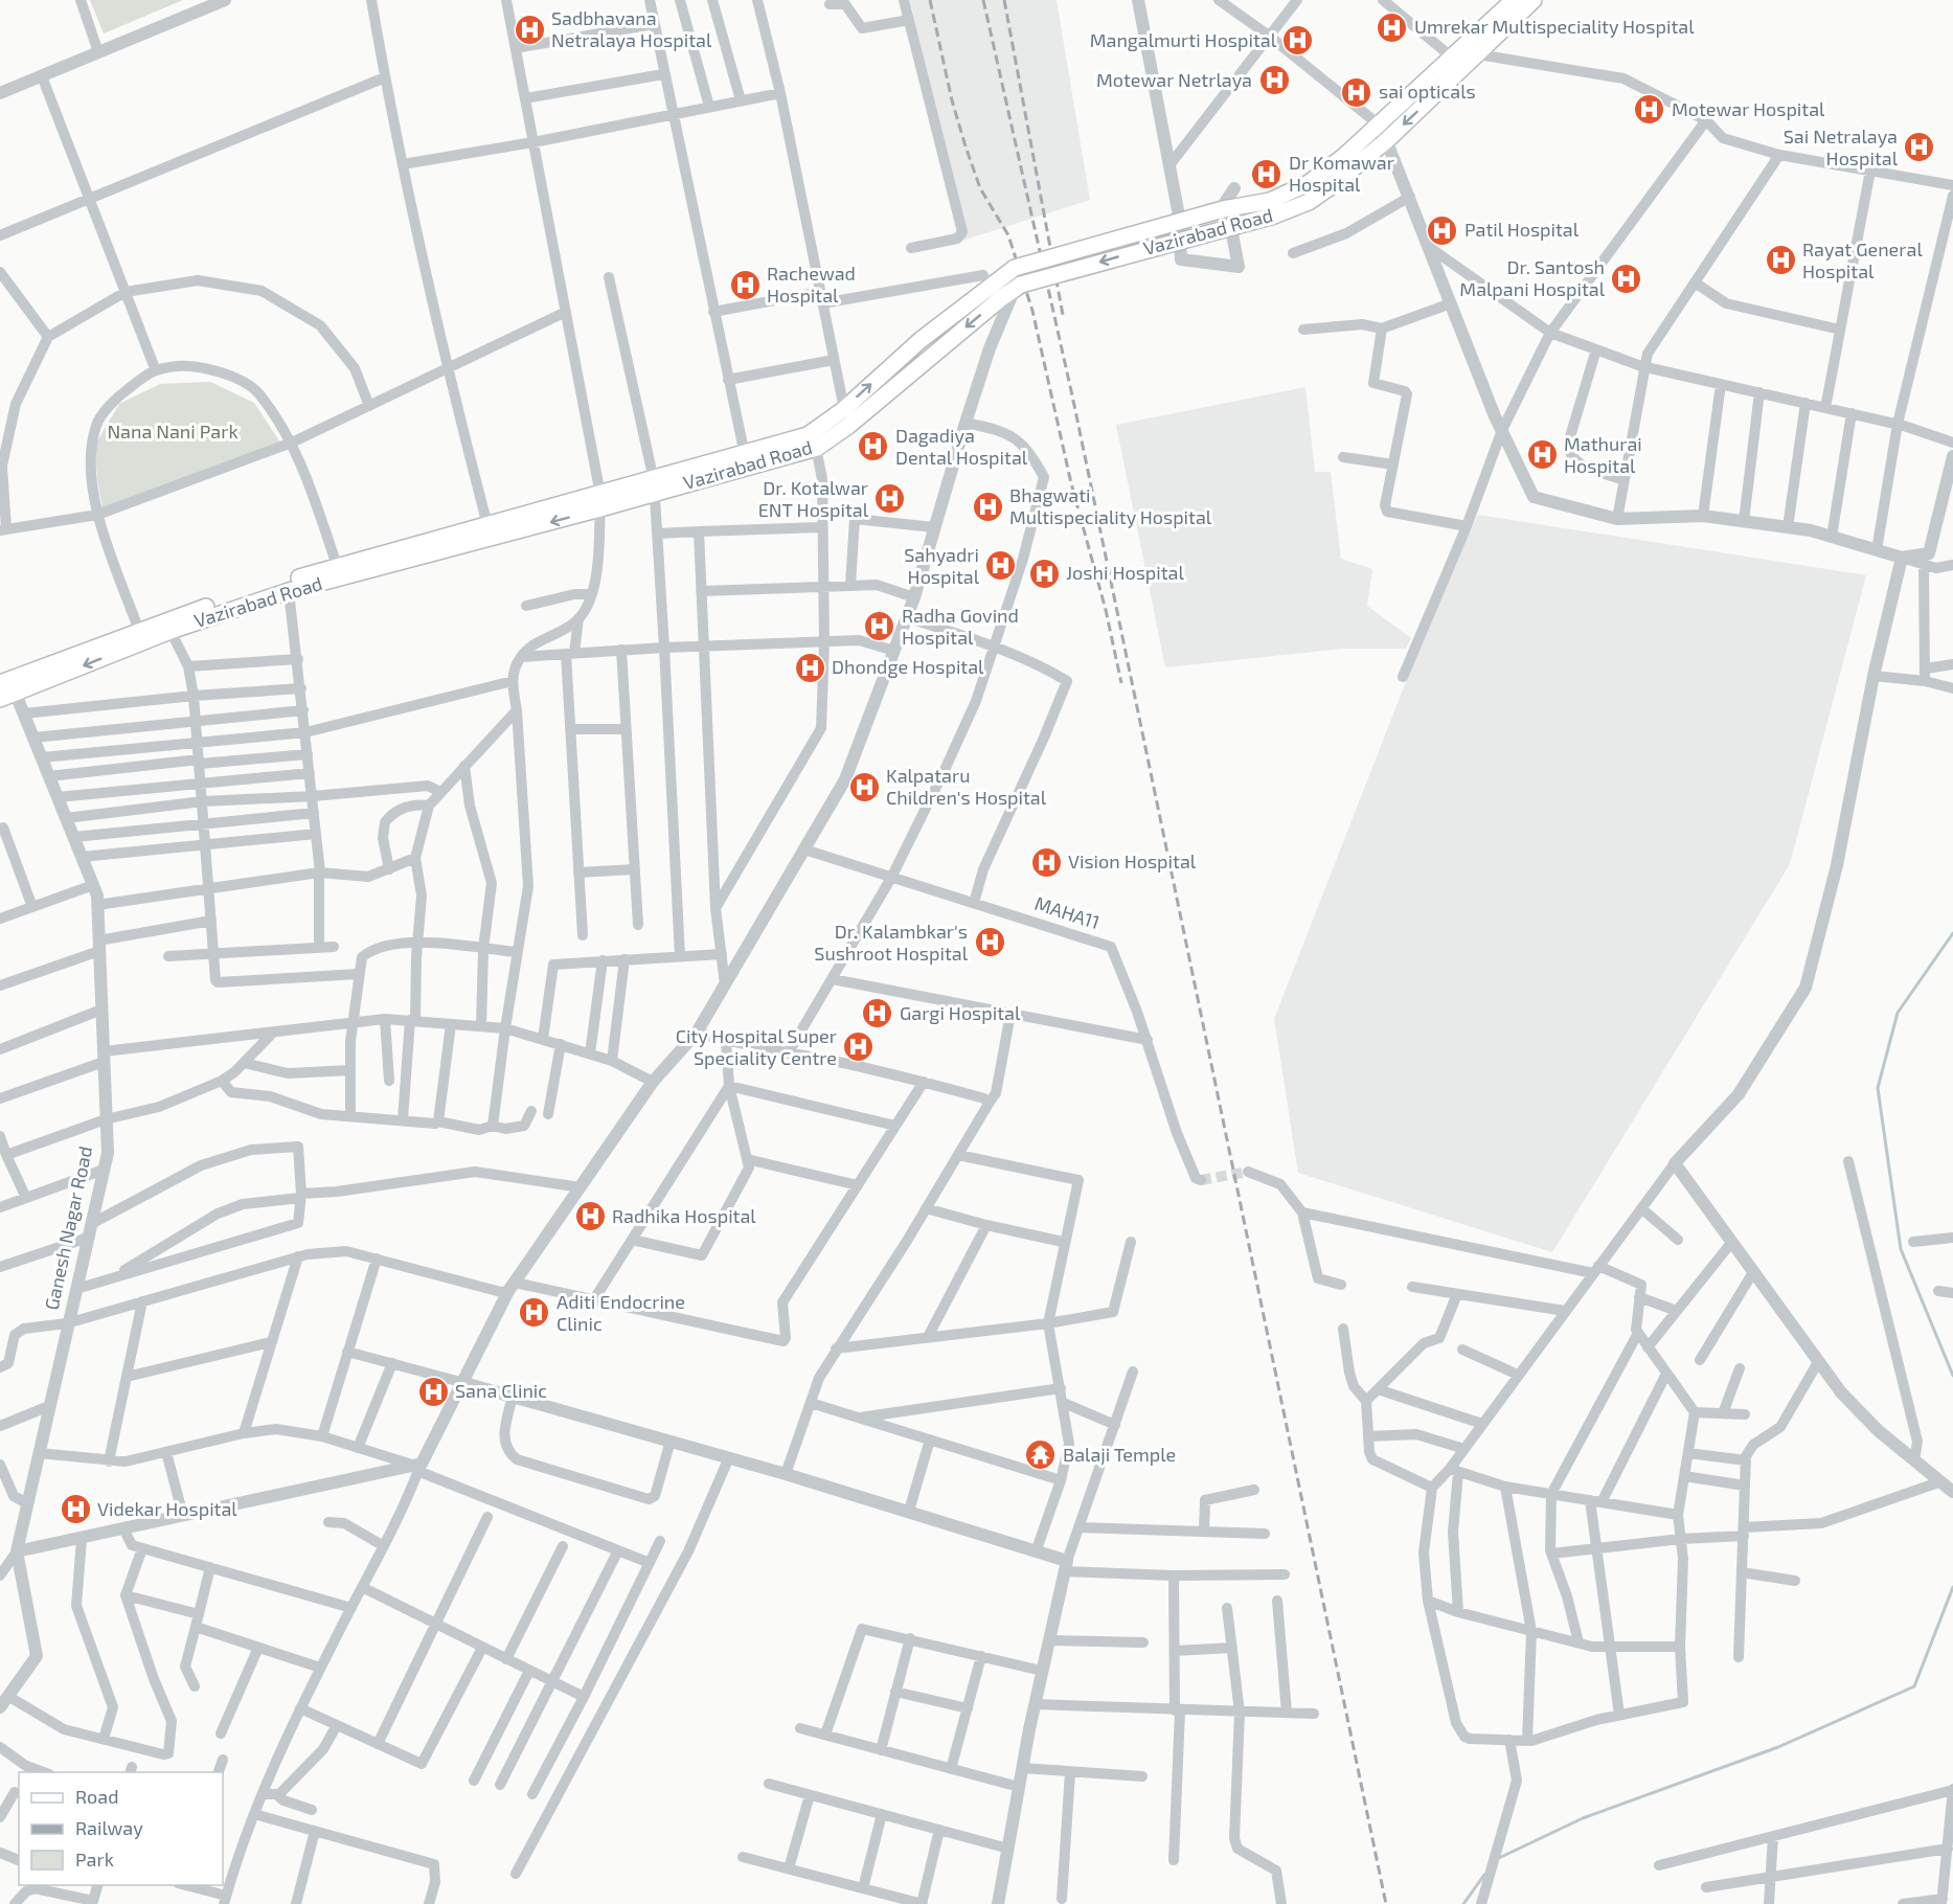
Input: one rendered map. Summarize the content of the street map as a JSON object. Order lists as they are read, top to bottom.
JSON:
{
  "streets": {
    "main road": ["Vazirabad Road"],
    "street": ["MAHA11", "Ganesh Nagar Road"]
  },
  "crossings": [
    ["Vazirabad Road", "Ganesh Nagar Road"]
  ],
  "parks": ["Nana Nani Park"],
  "places": {
    "hospital": [
      "Umrekar Multispeciality Hospital",
      "Sadbhavana Netralaya Hospital",
      "Mangalmurti Hospital",
      "Motewar Netrlaya",
      "sai opticals",
      "Motewar Hospital",
      "Sai Netralaya Hospital",
      "Dr Komawar Hospital",
      "Patil Hospital",
      "Rayat General Hospital",
      "Dr. Santosh Malpani Hospital",
      "Rachewad Hospital",
      "Dagadiya Dental Hospital",
      "Mathurai Hospital",
      "Dr. Kotalwar ENT Hospital",
      "Bhagwati Multispeciality Hospital",
      "Sahyadri Hospital",
      "Joshi Hospital",
      "Radha Govind Hospital",
      "Dhondge Hospital",
      "Kalpataru Children's Hospital",
      "Vision Hospital",
      "Dr. Kalambkar's Sushroot Hospital",
      "Gargi Hospital",
      "City Hospital Super Speciality Centre",
      "Radhika Hospital",
      "Aditi Endocrine Clinic",
      "Sana Clinic",
      "Videkar Hospital"
    ],
    "temple": ["Balaji Temple"]
  },
  "legend": ["Road", "Railway", "Park"]
}
